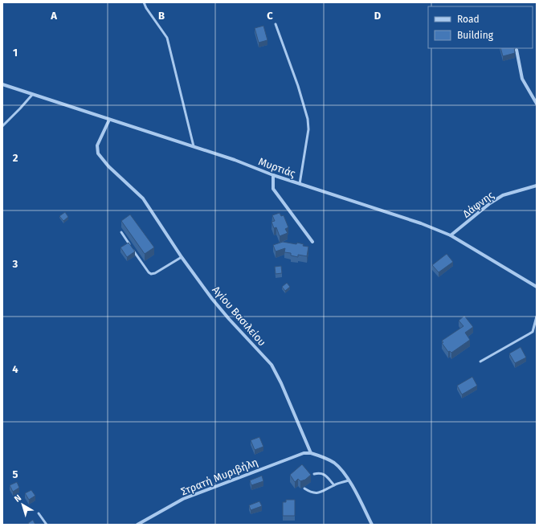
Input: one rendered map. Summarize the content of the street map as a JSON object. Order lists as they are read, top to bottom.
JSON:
{
  "streets": {
    "street": [
      "Μυρτιάς",
      "Δάφνης",
      "Αγίου Βασιλείου",
      "Στρατή Μυριβήλη"
    ]
  },
  "crossings": [
    ["Μυρτιάς", "Δάφνης"],
    ["Μυρτιάς", "Αγίου Βασιλείου"],
    ["Αγίου Βασιλείου", "Στρατή Μυριβήλη"]
  ],
  "legend": ["Road", "Building"],
  "north": "top left",
  "grid": {
    "columns": [
      "A",
      "B",
      "C",
      "D"
    ],
    "rows": [
      "1",
      "2",
      "3",
      "4",
      "5"
    ]
  }
}
